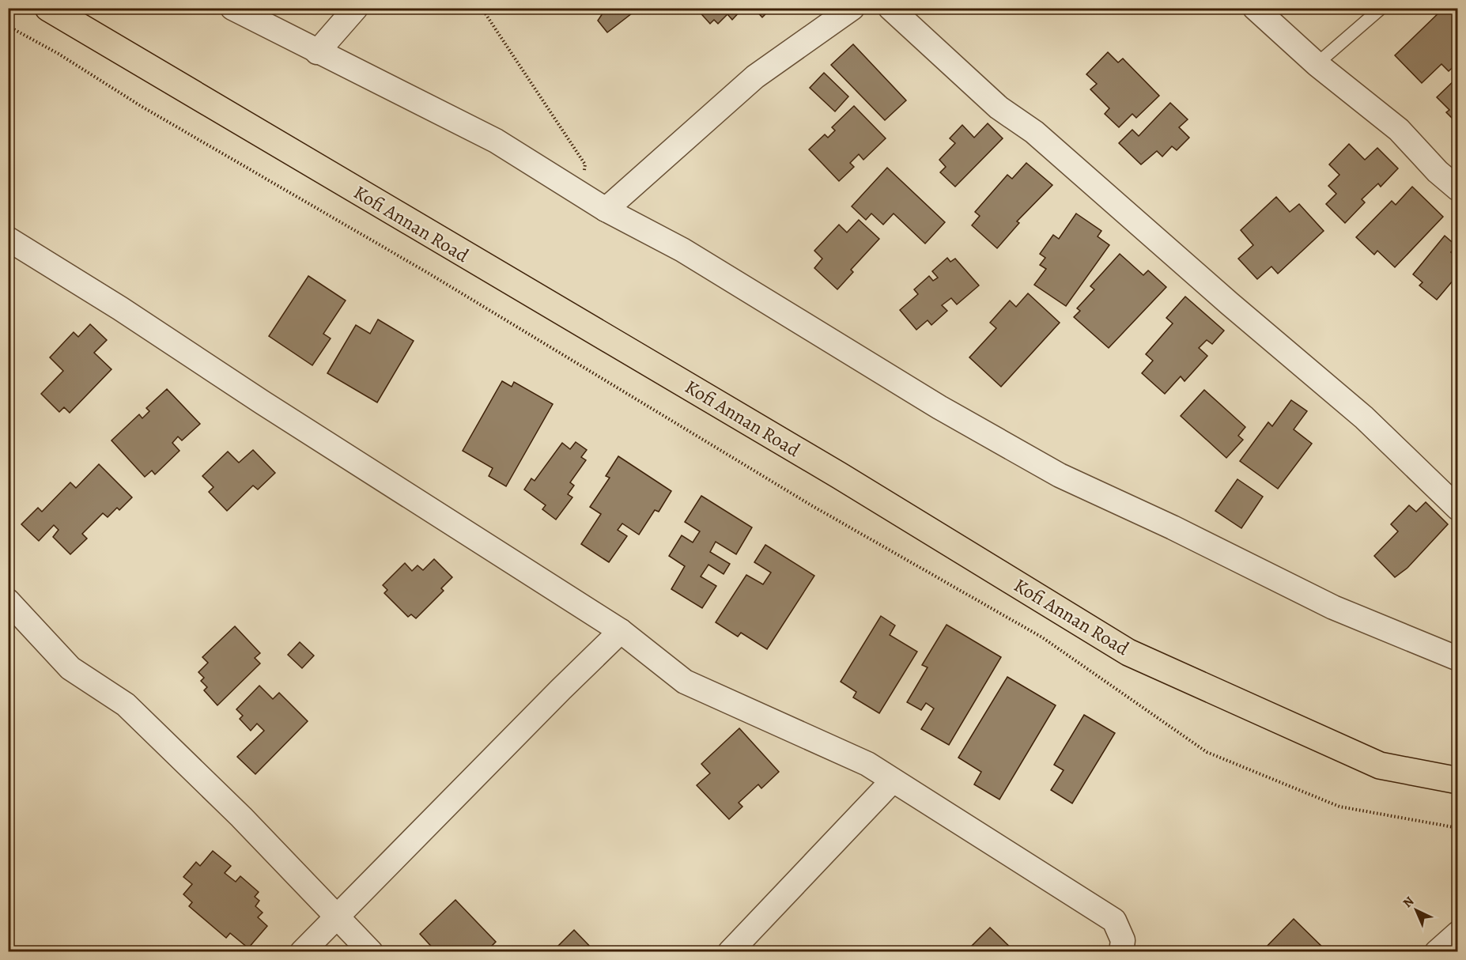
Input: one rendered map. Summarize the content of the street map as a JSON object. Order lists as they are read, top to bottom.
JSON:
{
  "streets": {
    "main road": ["Kofi Annan Road"]
  },
  "north": "top left"
}
